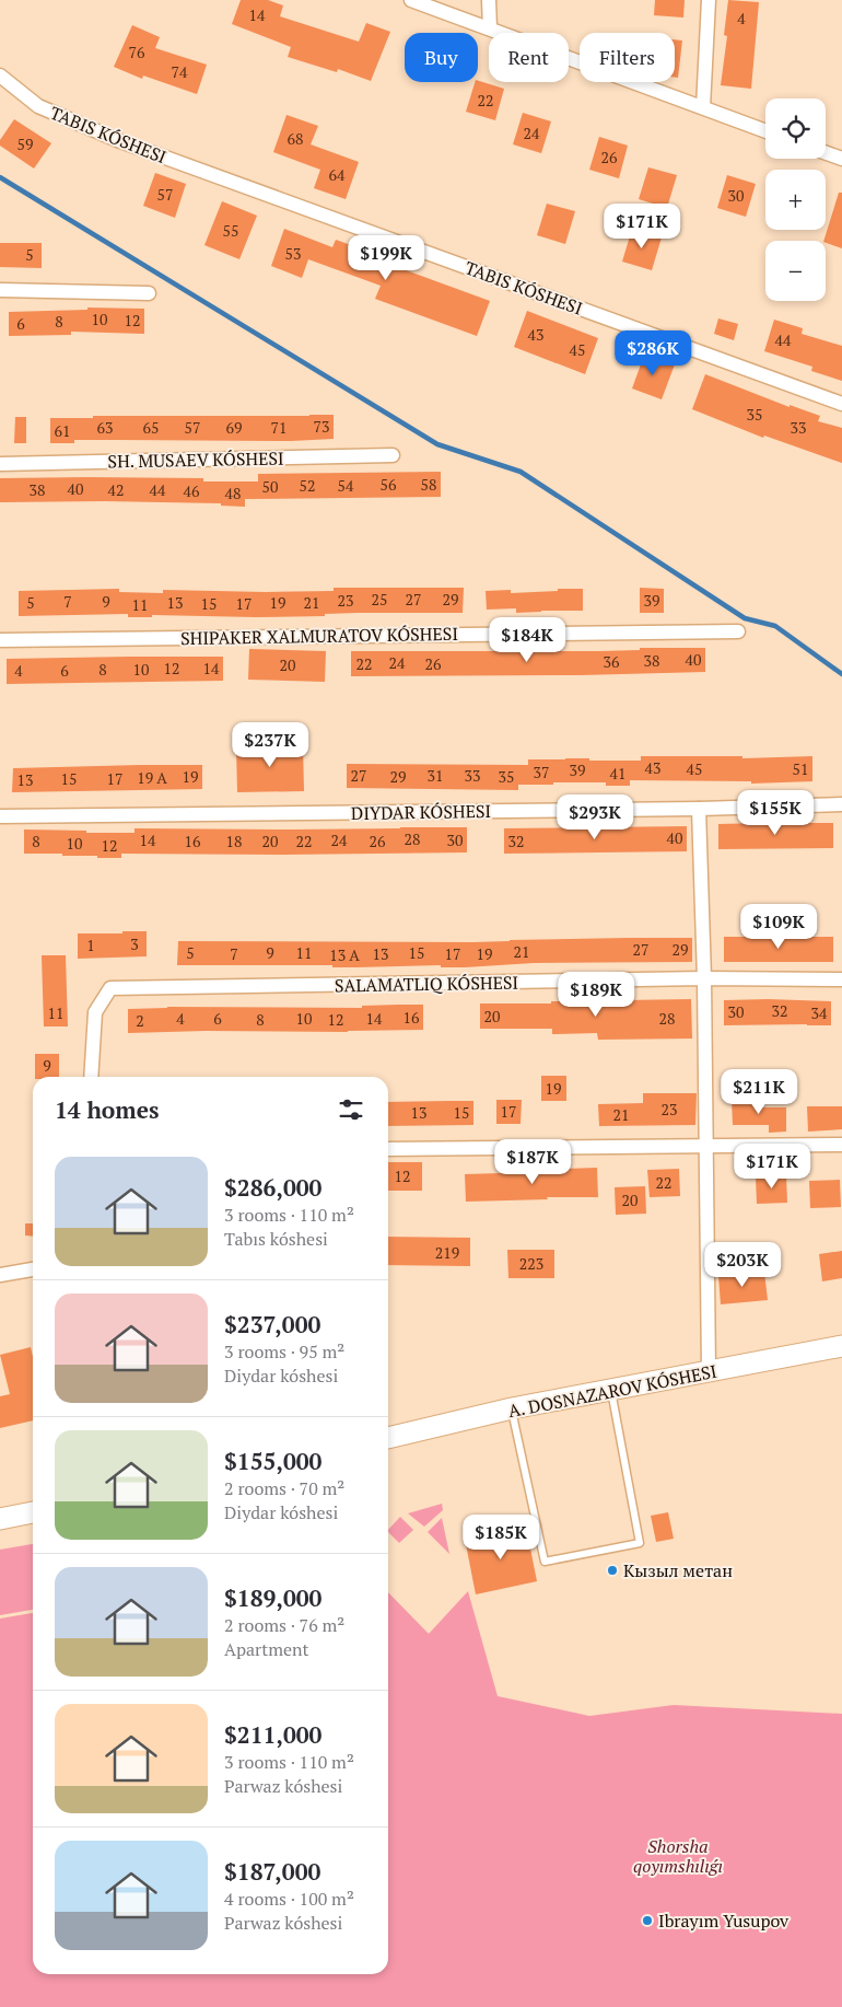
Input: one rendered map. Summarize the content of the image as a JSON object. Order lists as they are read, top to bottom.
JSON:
{
  "streets": {
    "main road": ["A. DOSNAZAROV KÓSHESI"],
    "street": ["SH. MUSAEV KÓSHESI", "DIYDAR KÓSHESI"]
  },
  "parks": ["Shorsha qoyımshılıǵı"],
  "places": ["Кызыл метан", "Ibrayım Yusupov"],
  "house_numbers": [
    "14",
    "4",
    "76",
    "74",
    "22",
    "24",
    "68",
    "59",
    "26",
    "64",
    "57",
    "30",
    "55",
    "53",
    "5",
    "10",
    "12",
    "8",
    "6",
    "43",
    "44",
    "45",
    "35",
    "73",
    "63",
    "65",
    "57",
    "69",
    "71",
    "33",
    "61",
    "56",
    "58",
    "52",
    "54",
    "50",
    "40",
    "38",
    "42",
    "44",
    "46",
    "48",
    "25",
    "27",
    "29",
    "23",
    "39",
    "7",
    "9",
    "5",
    "13",
    "19",
    "21",
    "15",
    "17",
    "11",
    "40",
    "38",
    "36",
    "24",
    "22",
    "26",
    "20",
    "12",
    "14",
    "8",
    "10",
    "4",
    "6",
    "43",
    "45",
    "51",
    "39",
    "37",
    "41",
    "27",
    "31",
    "33",
    "19",
    "29",
    "35",
    "19 А",
    "15",
    "17",
    "13",
    "40",
    "28",
    "14",
    "24",
    "30",
    "8",
    "16",
    "18",
    "20",
    "22",
    "26",
    "32",
    "10",
    "12",
    "3",
    "1",
    "27",
    "29",
    "21",
    "5",
    "9",
    "11",
    "15",
    "7",
    "13",
    "17",
    "19",
    "13 А",
    "32",
    "30",
    "11",
    "34",
    "20",
    "16",
    "4",
    "6",
    "10",
    "14",
    "28",
    "8",
    "12",
    "2",
    "9",
    "19",
    "23",
    "17",
    "13",
    "15",
    "21",
    "12",
    "22",
    "20",
    "219",
    "223"
  ],
  "page": {
    "chip": ["Buy", "Rent", "Filters"],
    "map_buttons": ["+", "−"],
    "price": [
      "$171K",
      "$199K",
      "$286K",
      "$184K",
      "$237K",
      "$155K",
      "$293K",
      "$109K",
      "$189K",
      "$211K",
      "$187K",
      "$171K",
      "$203K",
      "$185K"
    ],
    "heading": "14 homes",
    "list": [
      {
        "name": "$286,000",
        "note": "3 rooms · 110 m² · Tabıs kóshesi"
      },
      {
        "name": "$237,000",
        "note": "3 rooms · 95 m² · Diydar kóshesi"
      },
      {
        "name": "$155,000",
        "note": "2 rooms · 70 m² · Diydar kóshesi"
      },
      {
        "name": "$189,000",
        "note": "2 rooms · 76 m² · Apartment"
      },
      {
        "name": "$211,000",
        "note": "3 rooms · 110 m² · Parwaz kóshesi"
      },
      {
        "name": "$187,000",
        "note": "4 rooms · 100 m² · Parwaz kóshesi"
      }
    ]
  }
}
